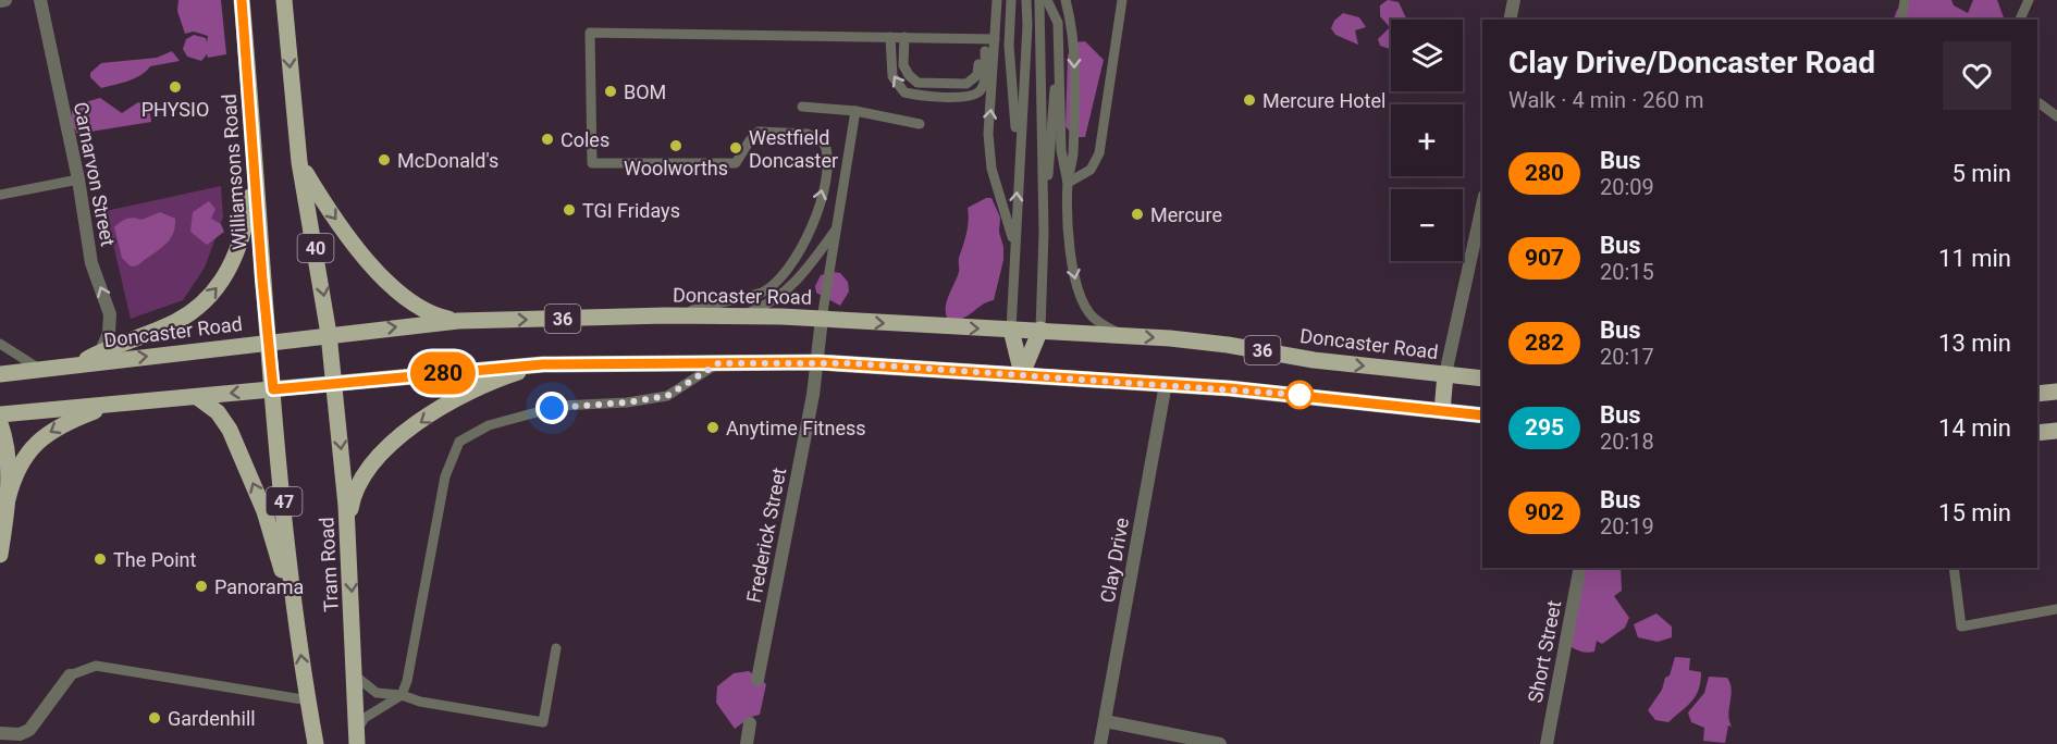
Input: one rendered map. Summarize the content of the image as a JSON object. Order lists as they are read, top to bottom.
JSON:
{
  "streets": {
    "main road": [
      "Williamsons Road",
      "40",
      "Doncaster Road",
      "36",
      "47",
      "Tram Road"
    ],
    "street": [
      "Carnarvon Street",
      "Frederick Street",
      "Clay Drive",
      "Short Street"
    ]
  },
  "crossings": [
    ["Williamsons Road", "Doncaster Road"],
    ["Williamsons Road", "36"],
    ["Williamsons Road", "Tram Road"],
    ["40", "Doncaster Road"],
    ["40", "Tram Road"],
    ["Doncaster Road", "Frederick Street"],
    ["Doncaster Road", "Tram Road"],
    ["36", "Frederick Street"],
    ["36", "Clay Drive"],
    ["36", "Tram Road"]
  ],
  "one_way": ["Carnarvon Street"],
  "places": [
    "PHYSIO",
    "BOM",
    "Mercure Hotel",
    "Coles",
    "Woolworths",
    "Westfield Doncaster",
    "McDonald's",
    "TGI Fridays",
    "Mercure",
    "Anytime Fitness",
    "The Point",
    "Panorama",
    "Gardenhill"
  ],
  "lines": ["bus line 280"],
  "page": {
    "on_map": "280",
    "map_buttons": ["+", "−"],
    "heading": ["Clay Drive/Doncaster Road", "Walk · 4 min · 260 m"],
    "list": [
      {
        "mark": "280",
        "name": "Bus",
        "note": "20:09",
        "value": "5 min"
      },
      {
        "mark": "907",
        "name": "Bus",
        "note": "20:15",
        "value": "11 min"
      },
      {
        "mark": "282",
        "name": "Bus",
        "note": "20:17",
        "value": "13 min"
      },
      {
        "mark": "295",
        "name": "Bus",
        "note": "20:18",
        "value": "14 min"
      },
      {
        "mark": "902",
        "name": "Bus",
        "note": "20:19",
        "value": "15 min"
      }
    ]
  }
}
